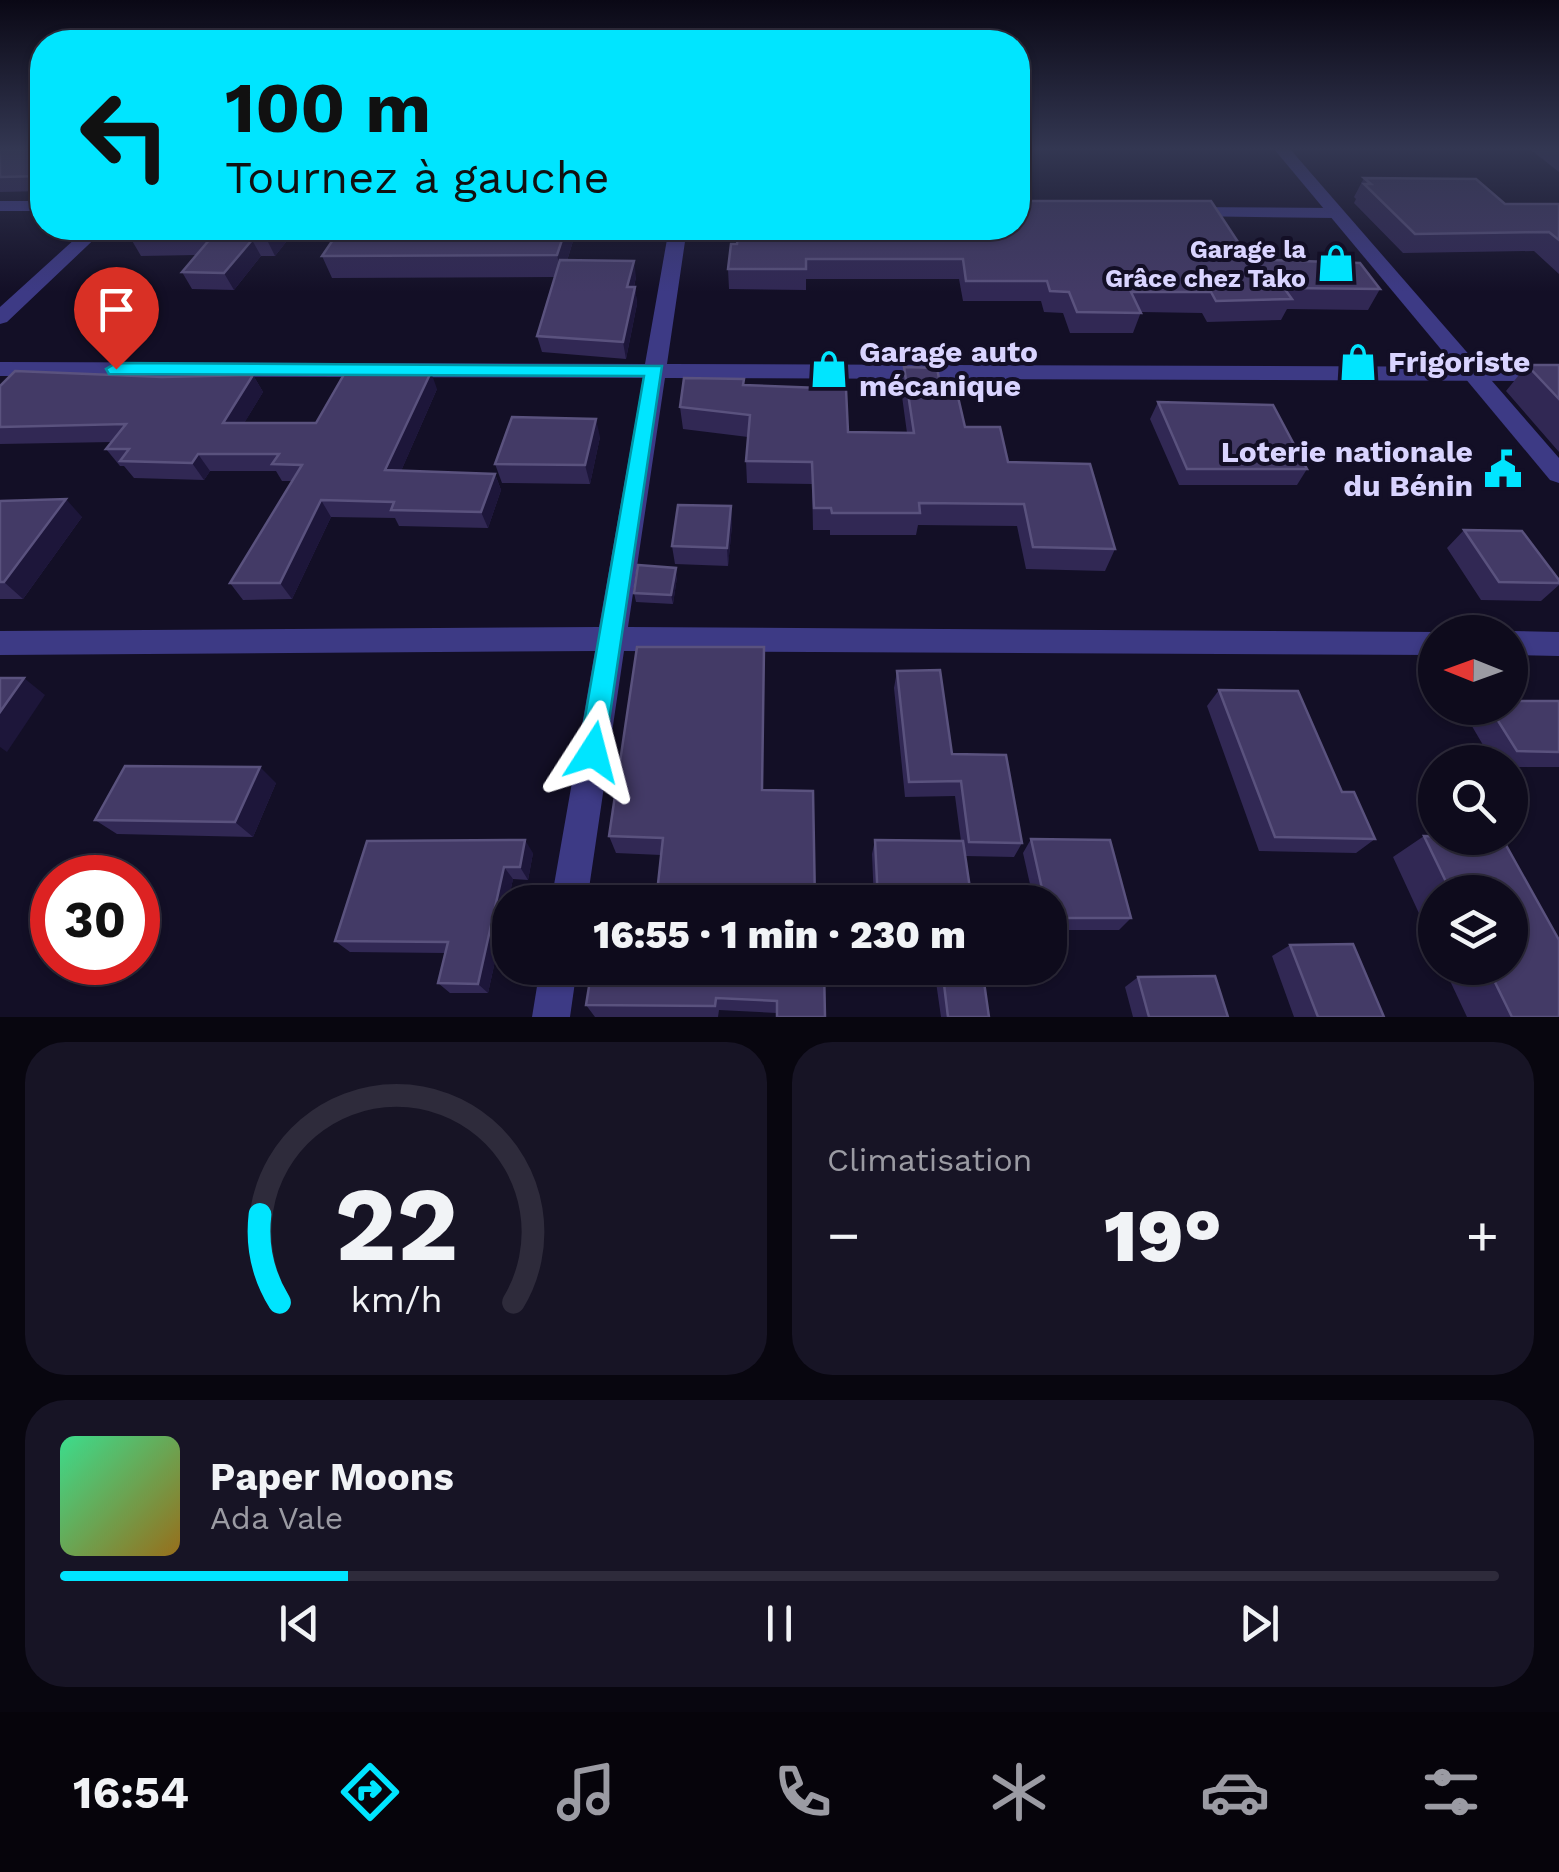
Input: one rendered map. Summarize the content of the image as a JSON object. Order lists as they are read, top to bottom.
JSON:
{
  "places": {
    "shop": ["Garage la Grâce chez Tako", "Frigoriste", "Garage auto mécanique"],
    "public building": ["Loterie nationale du Bénin"]
  },
  "north": "left",
  "page": {
    "turn": ["100 m", "Tournez à gauche"],
    "limit": "30",
    "trip": "16:55 · 1 min · 230 m",
    "tile": "Climatisation",
    "heat": ["−", "19°", "+"],
    "song": ["Paper Moons", "Ada Vale"],
    "tabs": "16:54",
    "gauge": ["22", "km/h"]
  }
}
